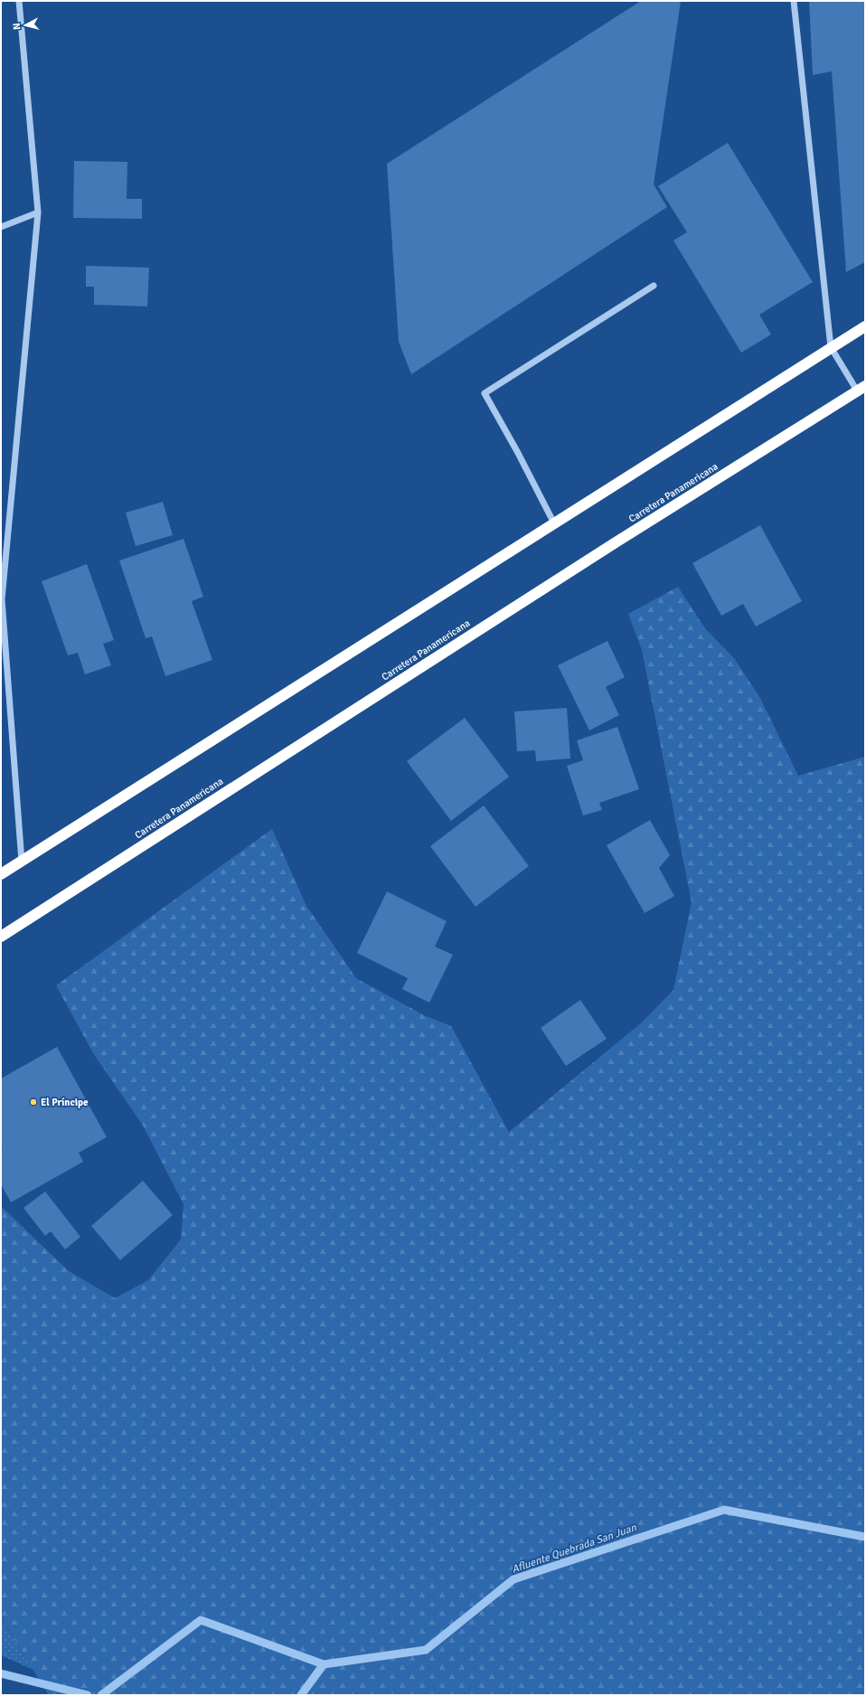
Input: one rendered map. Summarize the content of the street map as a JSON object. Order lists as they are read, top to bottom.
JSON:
{
  "streets": {
    "highway": ["Carretera Panamericana"]
  },
  "water": ["Afluente Quebrada San Juan"],
  "places": ["El Príncipe"],
  "north": "left"
}
